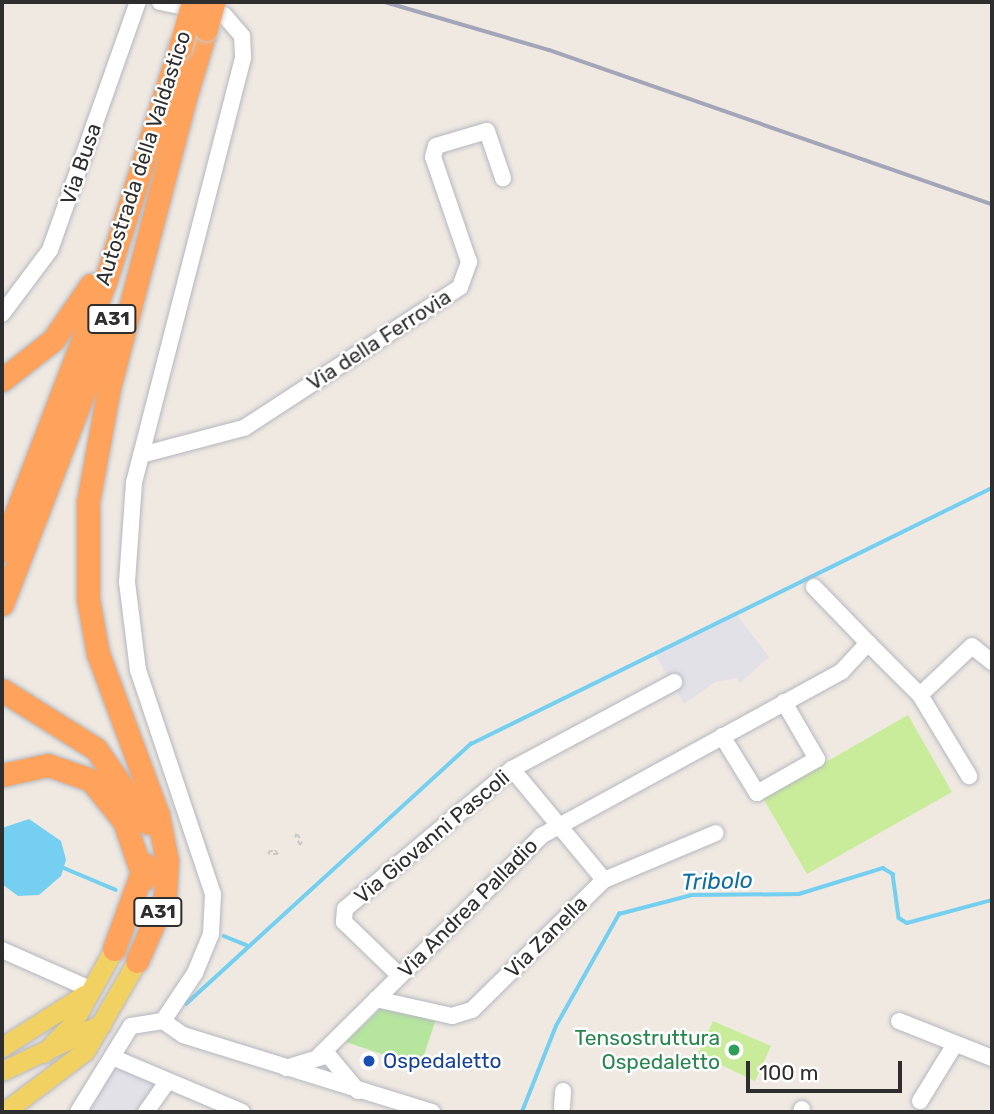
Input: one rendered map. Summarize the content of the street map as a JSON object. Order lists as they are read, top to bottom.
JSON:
{
  "streets": {
    "highway": ["Autostrada della Valdastico", "A31"],
    "street": [
      "Via Busa",
      "Via della Ferrovia",
      "Via Giovanni Pascoli",
      "Via Andrea Palladio",
      "Via Zanella"
    ]
  },
  "crossings": [
    ["Autostrada della Valdastico", "A31"],
    ["Via Giovanni Pascoli", "Via Andrea Palladio"],
    ["Via Andrea Palladio", "Via Zanella"]
  ],
  "water": ["Tribolo"],
  "places": ["Tensostruttura Ospedaletto", "Ospedaletto"],
  "scale_bar": "100 m"
}
